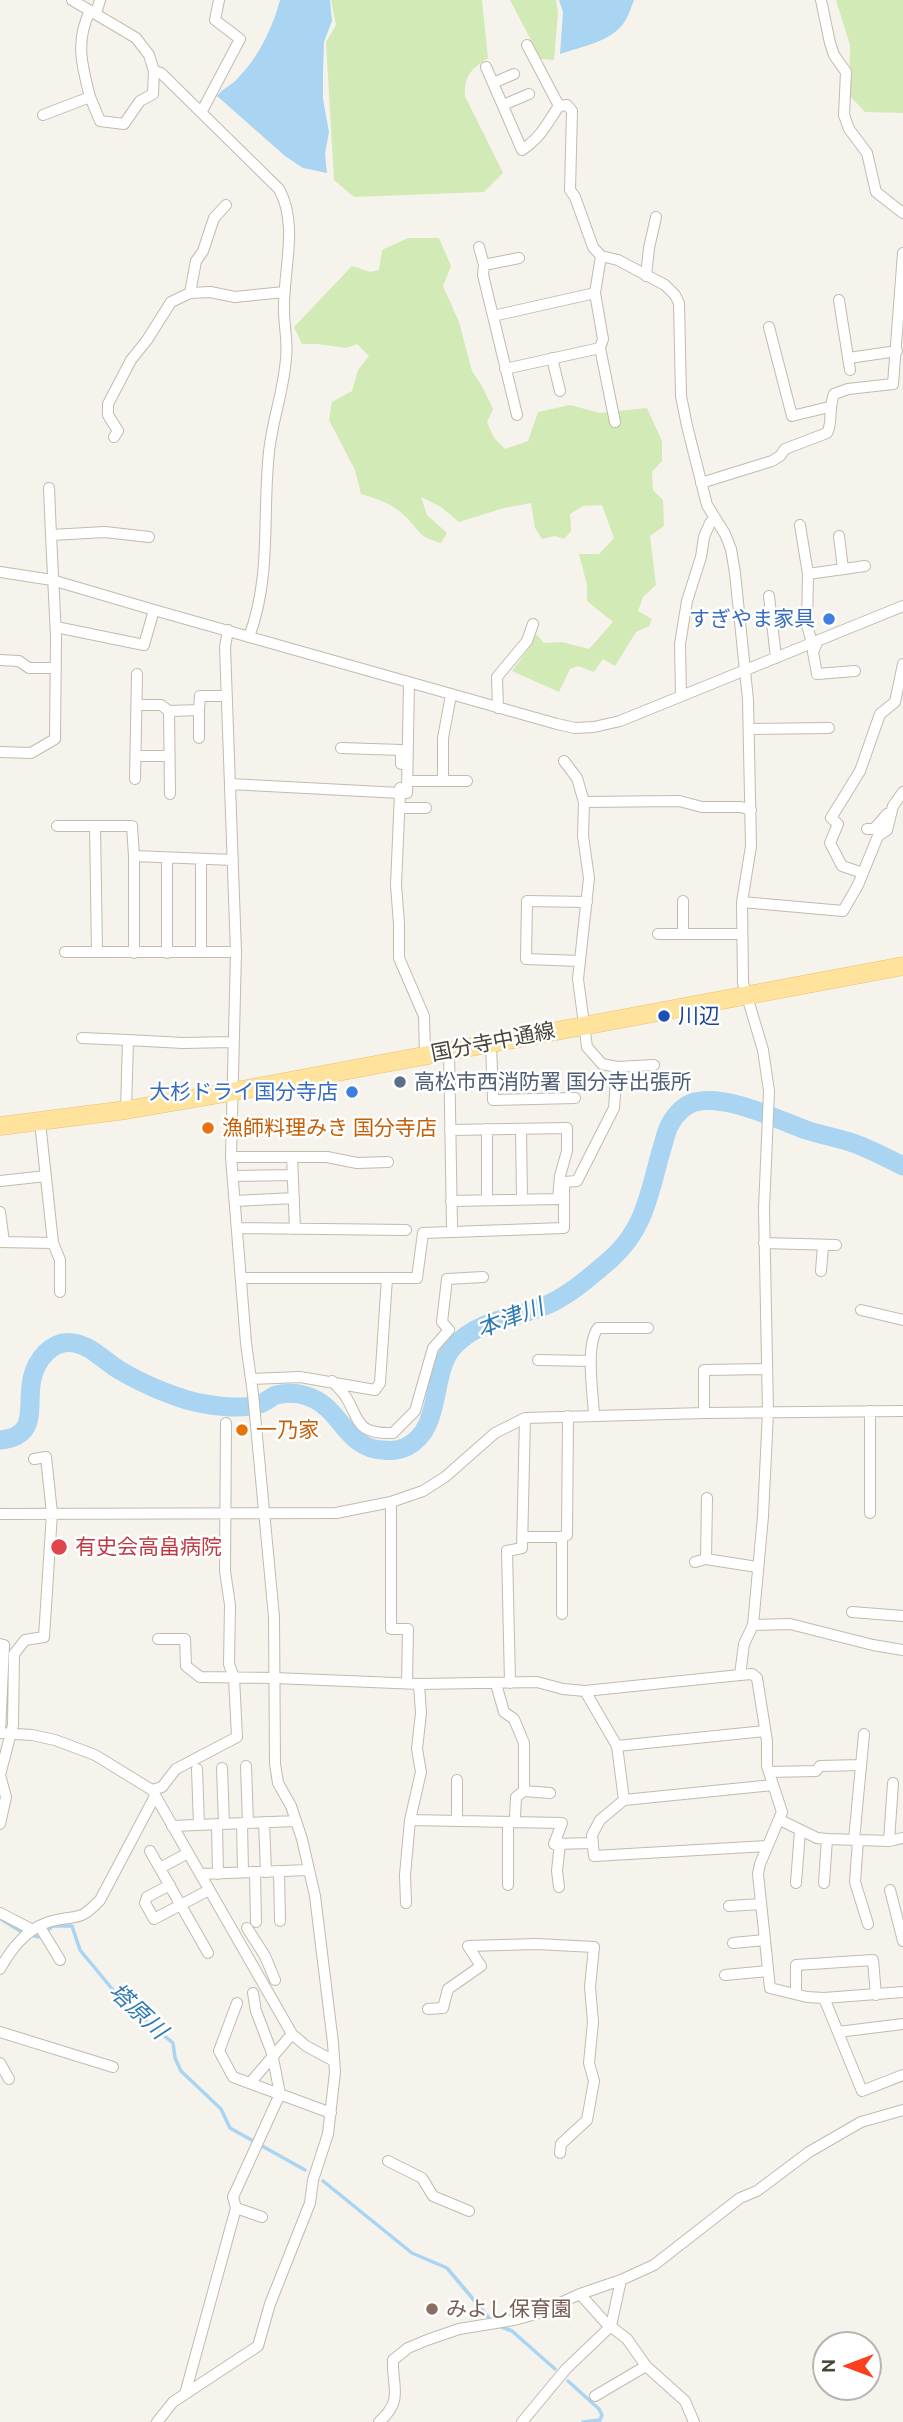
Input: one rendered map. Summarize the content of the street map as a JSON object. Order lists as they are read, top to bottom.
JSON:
{
  "streets": {
    "main road": ["国分寺中通線"]
  },
  "water": ["本津川", "塔原川"],
  "places": [
    "すぎやま家具",
    "川辺",
    "高松市西消防署 国分寺出張所",
    "大杉ドライ国分寺店",
    "漁師料理みき 国分寺店",
    "一乃家",
    "有史会高畠病院",
    "みよし保育園"
  ],
  "north": "left"
}
